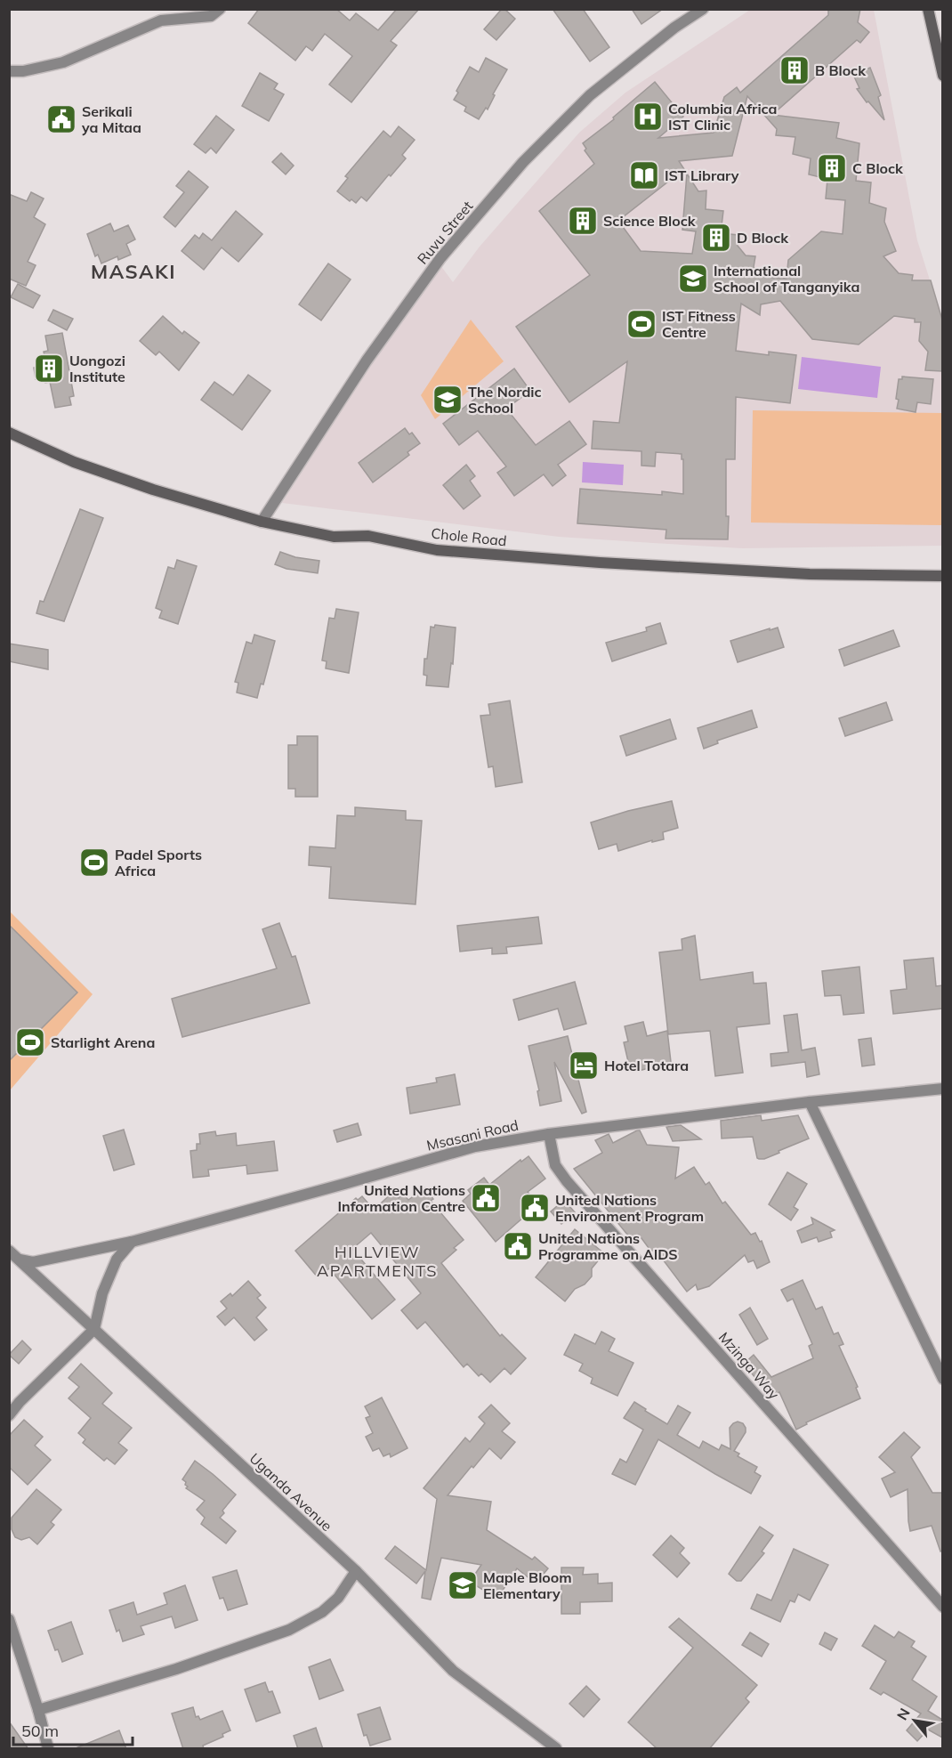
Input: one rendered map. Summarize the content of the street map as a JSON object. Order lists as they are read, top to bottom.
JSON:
{
  "streets": {
    "street": [
      "Ruvu Street",
      "Chole Road",
      "Msasani Road",
      "Mzinga Way",
      "Uganda Avenue"
    ]
  },
  "crossings": [
    ["Ruvu Street", "Chole Road"],
    ["Msasani Road", "Mzinga Way"],
    ["Msasani Road", "Uganda Avenue"]
  ],
  "districts": ["MASAKI", "HILLVIEW APARTMENTS"],
  "places": {
    "building": [
      "B Block",
      "C Block",
      "Science Block",
      "D Block",
      "Uongozi Institute"
    ],
    "hospital": ["Columbia Africa IST Clinic"],
    "public building": [
      "Serikali ya Mitaa",
      "United Nations Information Centre",
      "United Nations Environment Program",
      "United Nations Programme on AIDS"
    ],
    "library": ["IST Library"],
    "school or university": ["International School of Tanganyika", "The Nordic School", "Maple Bloom Elementary"],
    "sports": ["IST Fitness Centre", "Padel Sports Africa", "Starlight Arena"],
    "hotel": ["Hotel Totara"]
  },
  "scale_bar": "50 m",
  "north": "top left"
}
